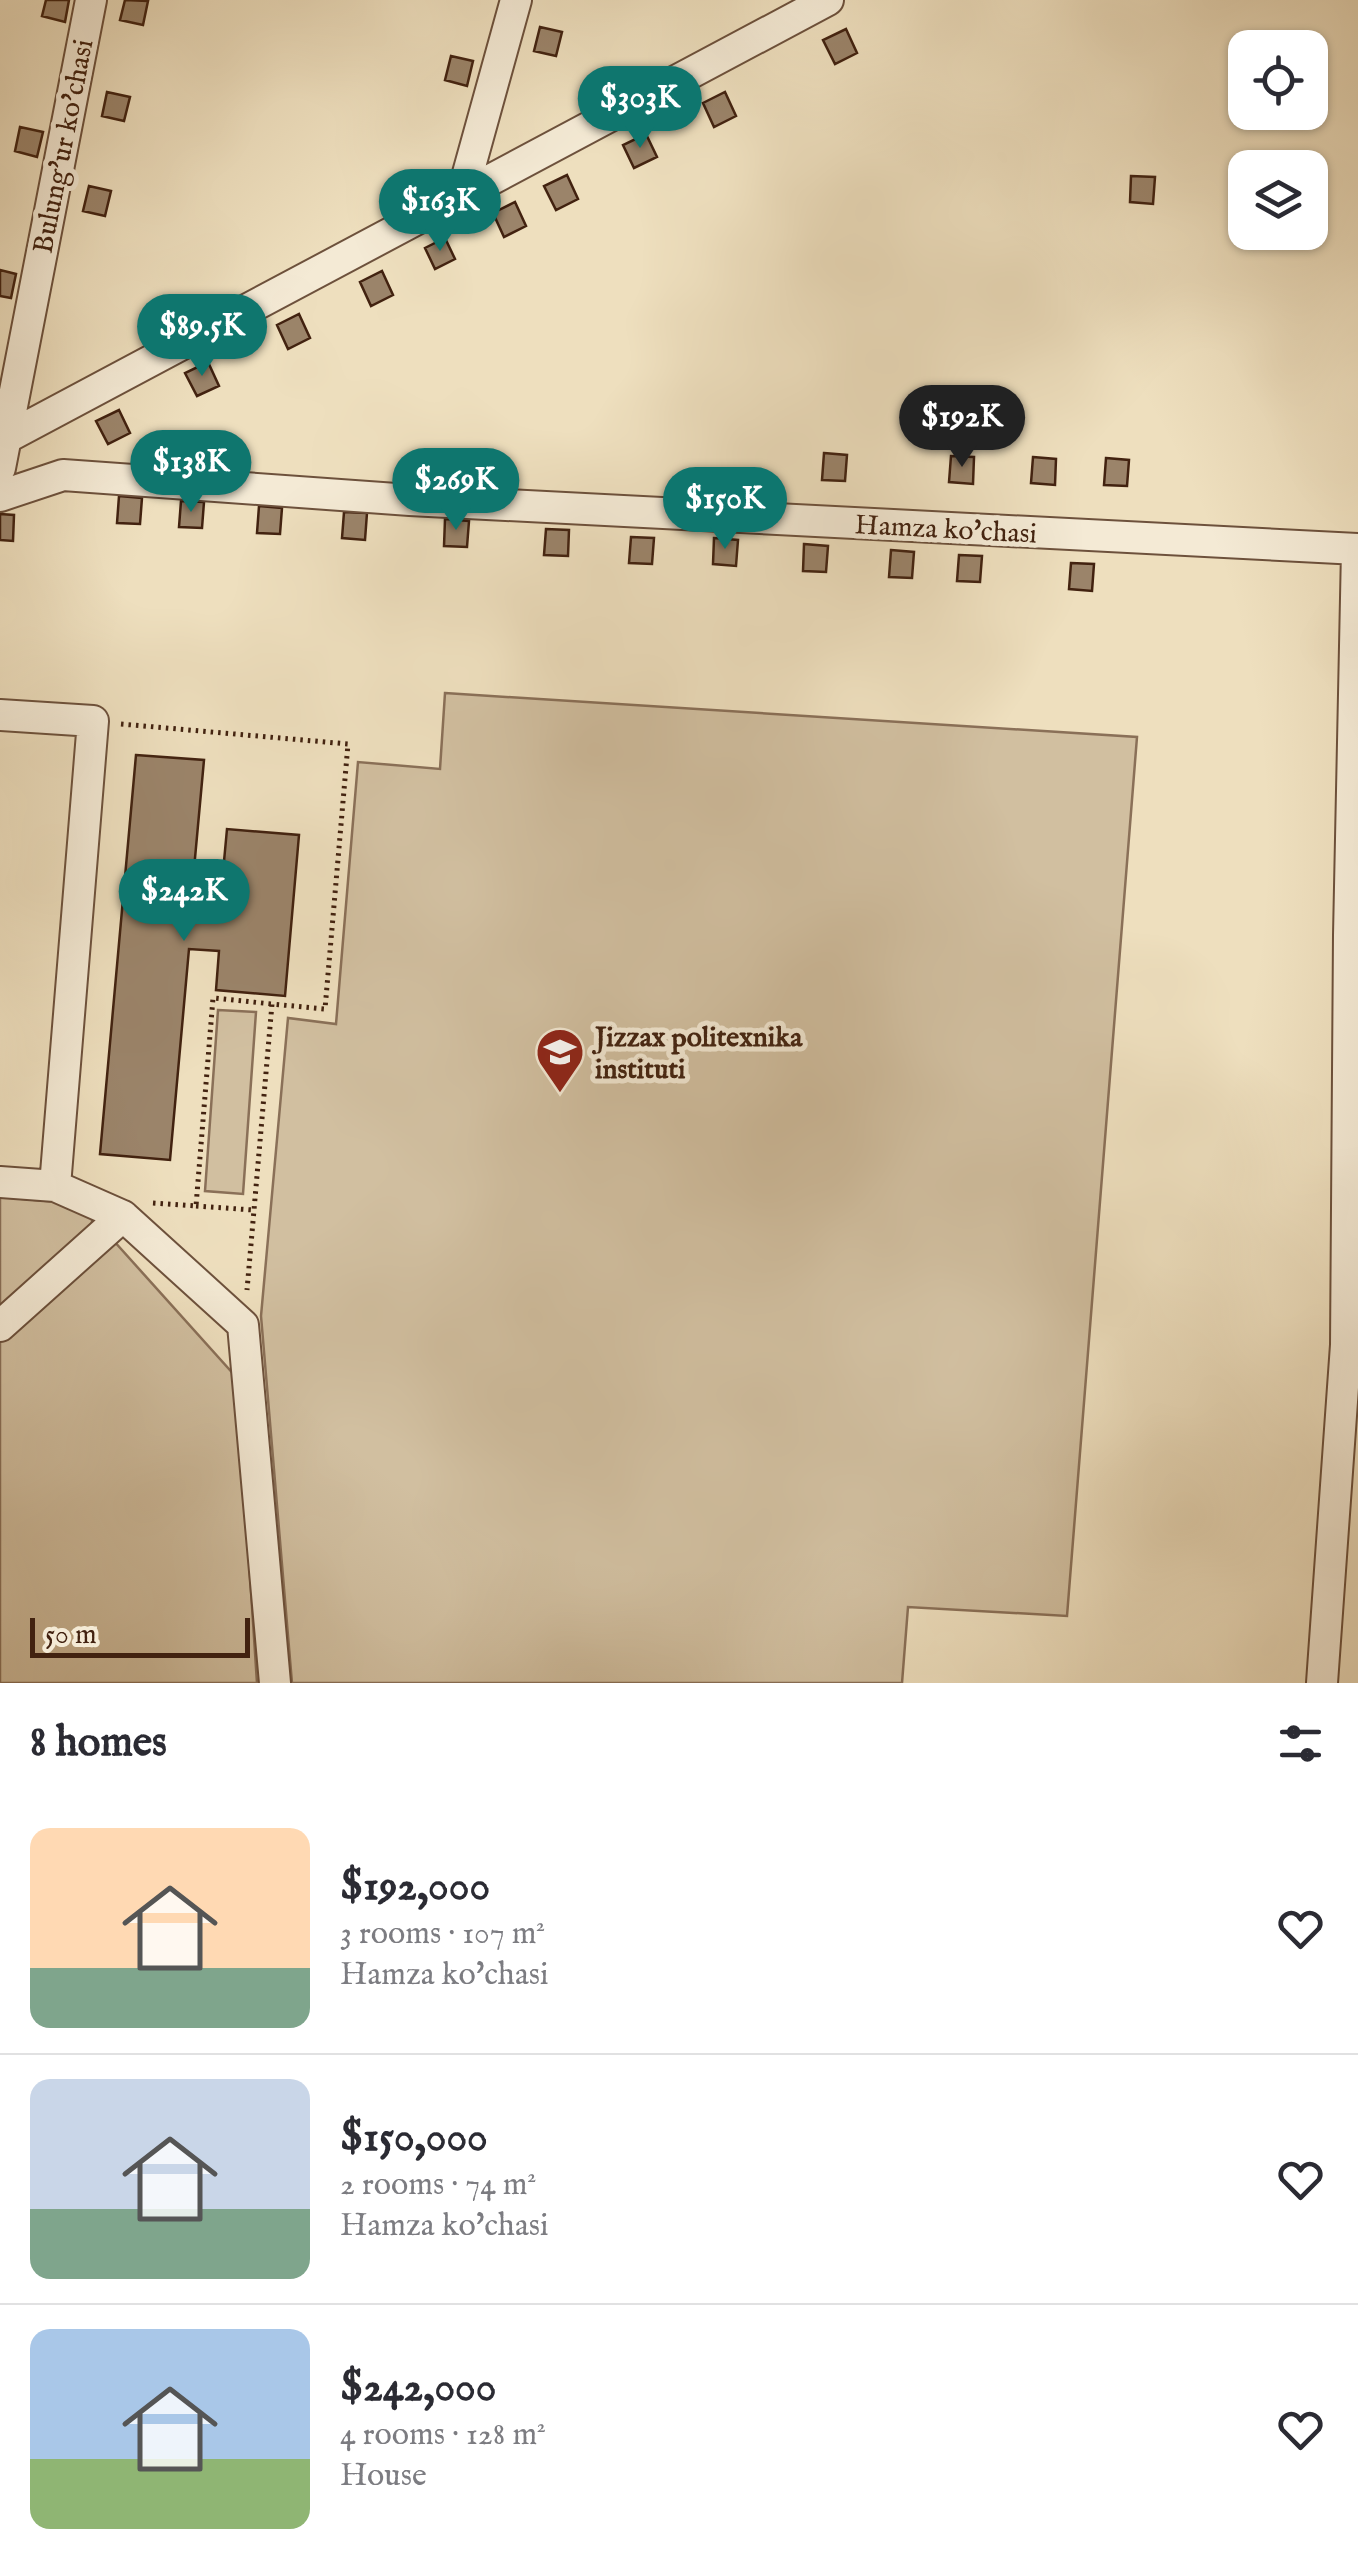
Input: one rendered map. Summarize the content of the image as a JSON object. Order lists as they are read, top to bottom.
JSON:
{
  "streets": {
    "street": ["Bulung'ur ko'chasi", "Hamza ko'chasi"]
  },
  "places": {
    "school or university": ["Jizzax politexnika instituti"]
  },
  "scale_bar": "50 m",
  "page": {
    "price": [
      "$303K",
      "$163K",
      "$89.5K",
      "$192K",
      "$138K",
      "$269K",
      "$150K",
      "$242K"
    ],
    "scale": "50 m",
    "heading": "8 homes",
    "list": [
      {
        "name": "$192,000",
        "note": "3 rooms · 107 m² · Hamza ko'chasi"
      },
      {
        "name": "$150,000",
        "note": "2 rooms · 74 m² · Hamza ko'chasi"
      },
      {
        "name": "$242,000",
        "note": "4 rooms · 128 m² · House"
      }
    ]
  }
}
